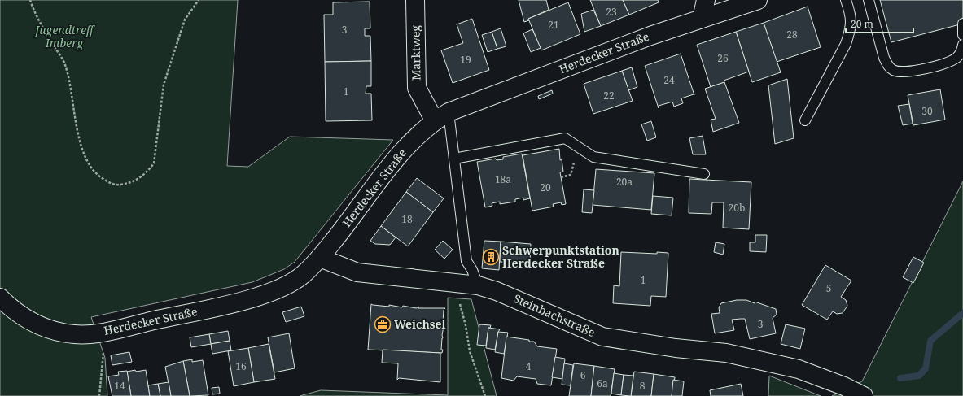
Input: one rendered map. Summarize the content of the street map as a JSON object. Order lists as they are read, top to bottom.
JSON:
{
  "streets": {
    "street": ["Marktweg", "Herdecker Straße", "Steinbachstraße"]
  },
  "crossings": [
    ["Marktweg", "Herdecker Straße"],
    ["Herdecker Straße", "Steinbachstraße"]
  ],
  "parks": ["Jugendtreff Imberg"],
  "places": {
    "building": ["Schwerpunktstation Herdecker Straße"],
    "office": ["Weichsel"]
  },
  "house_numbers": [
    "23",
    "21",
    "3",
    "28",
    "26",
    "19",
    "24",
    "1",
    "22",
    "30",
    "18a",
    "20a",
    "20",
    "20b",
    "18",
    "1",
    "5",
    "3",
    "16",
    "4",
    "6",
    "6a",
    "14",
    "8"
  ],
  "scale_bar": "20 m"
}
